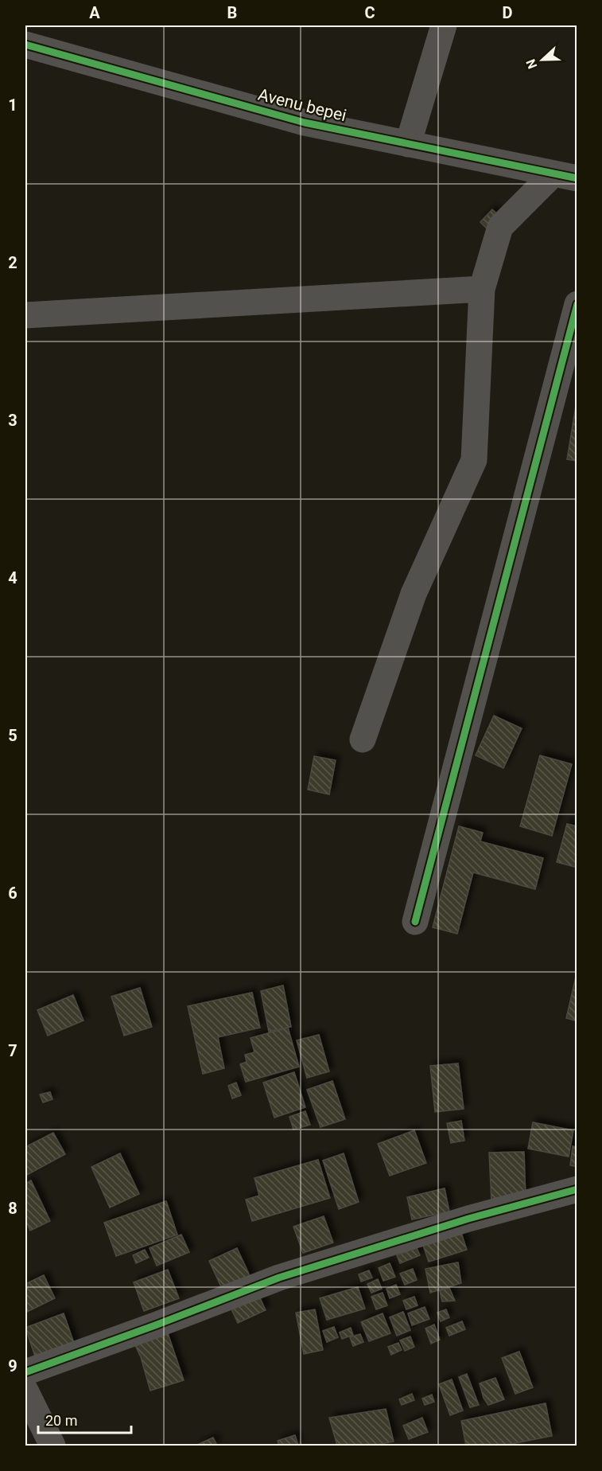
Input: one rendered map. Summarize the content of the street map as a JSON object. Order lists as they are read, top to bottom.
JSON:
{
  "streets": {
    "street": ["Avenu bepei"]
  },
  "scale_bar": "20 m",
  "north": "left",
  "grid": {
    "columns": [
      "A",
      "B",
      "C",
      "D"
    ],
    "rows": [
      "1",
      "2",
      "3",
      "4",
      "5",
      "6",
      "7",
      "8",
      "9"
    ]
  }
}
